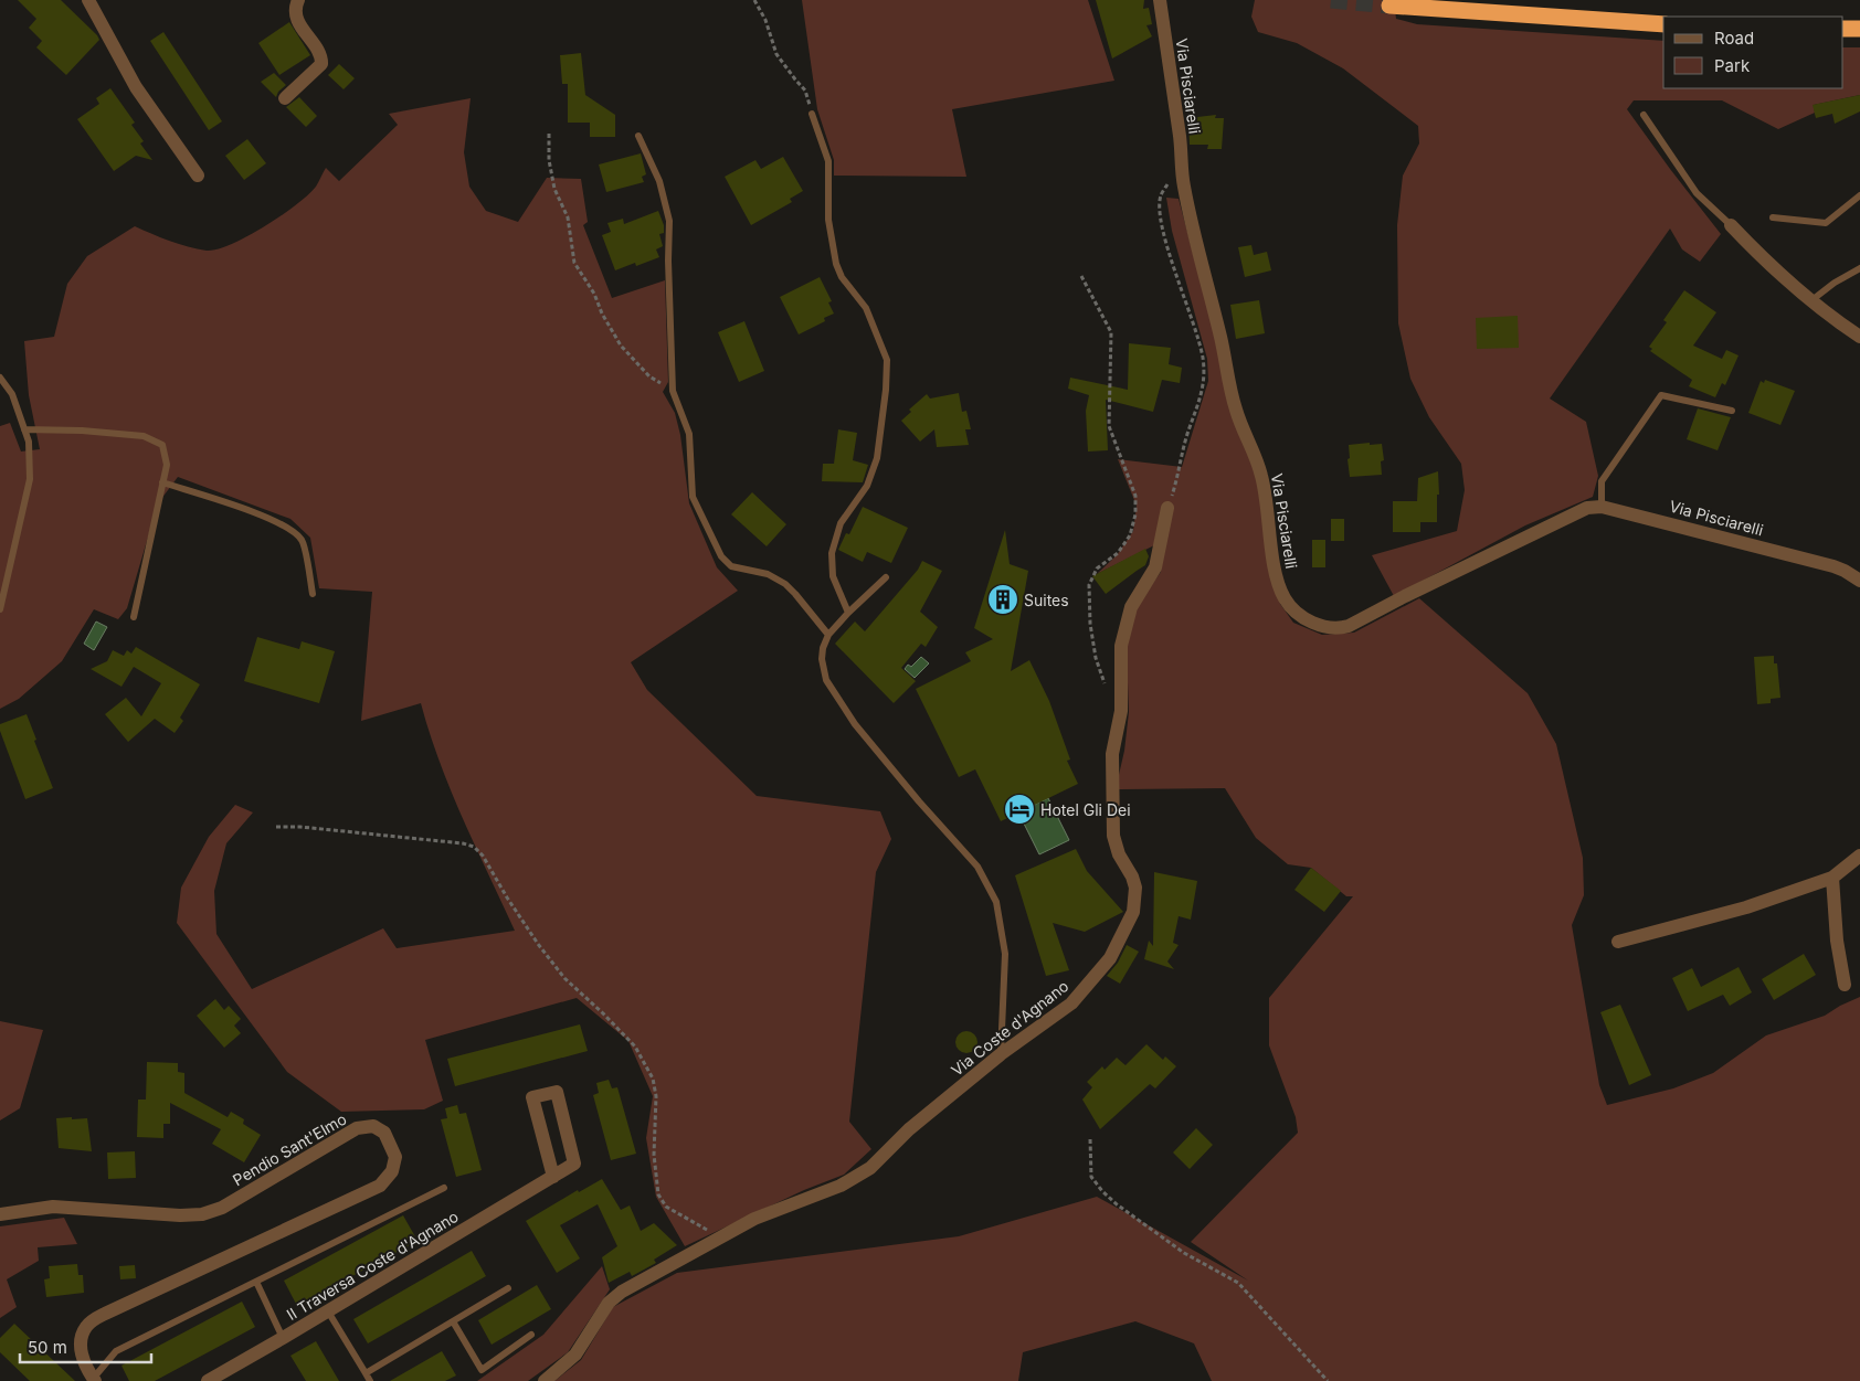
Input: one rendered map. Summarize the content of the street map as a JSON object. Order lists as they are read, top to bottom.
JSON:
{
  "streets": {
    "street": [
      "Via Pisciarelli",
      "Via Coste d'Agnano",
      "Pendio Sant'Elmo",
      "II Traversa Coste d'Agnano"
    ]
  },
  "places": {
    "building": ["Suites"],
    "hotel": ["Hotel Gli Dei"]
  },
  "legend": ["Road", "Park"],
  "scale_bar": "50 m"
}
